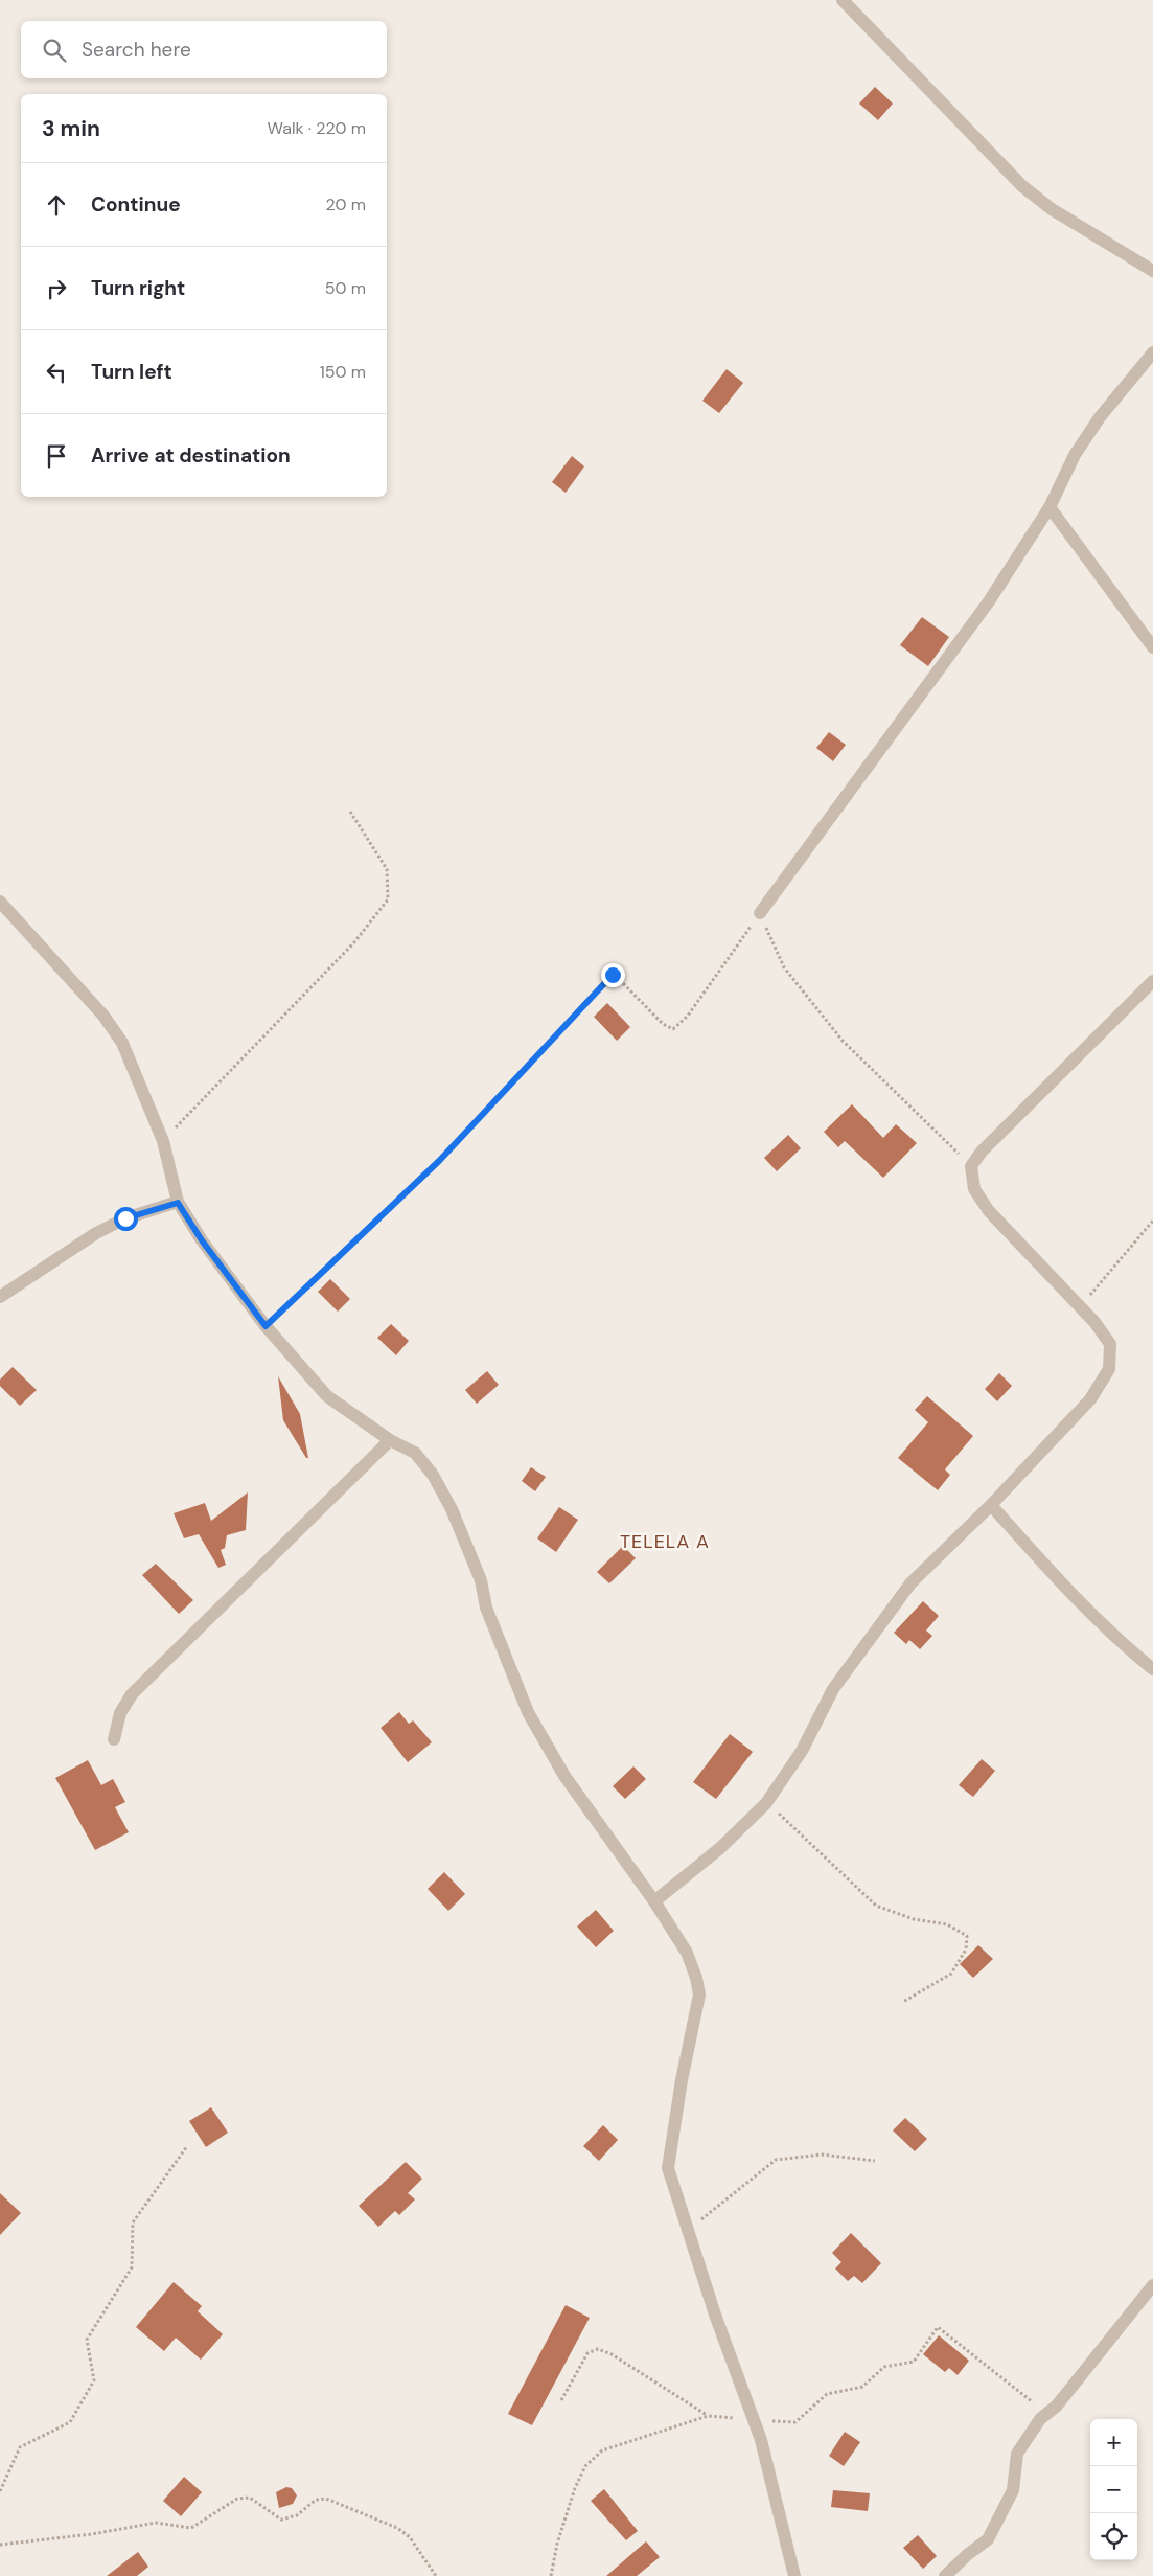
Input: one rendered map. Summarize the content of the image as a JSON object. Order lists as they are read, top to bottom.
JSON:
{
  "districts": ["TELELA A"],
  "page": {
    "search": "Search here",
    "heading": ["3 min", "Walk · 220 m"],
    "list": [
      ["Continue", "20 m"],
      ["Turn right", "50 m"],
      ["Turn left", "150 m"],
      "Arrive at destination"
    ],
    "map_buttons": ["+", "−"]
  }
}
